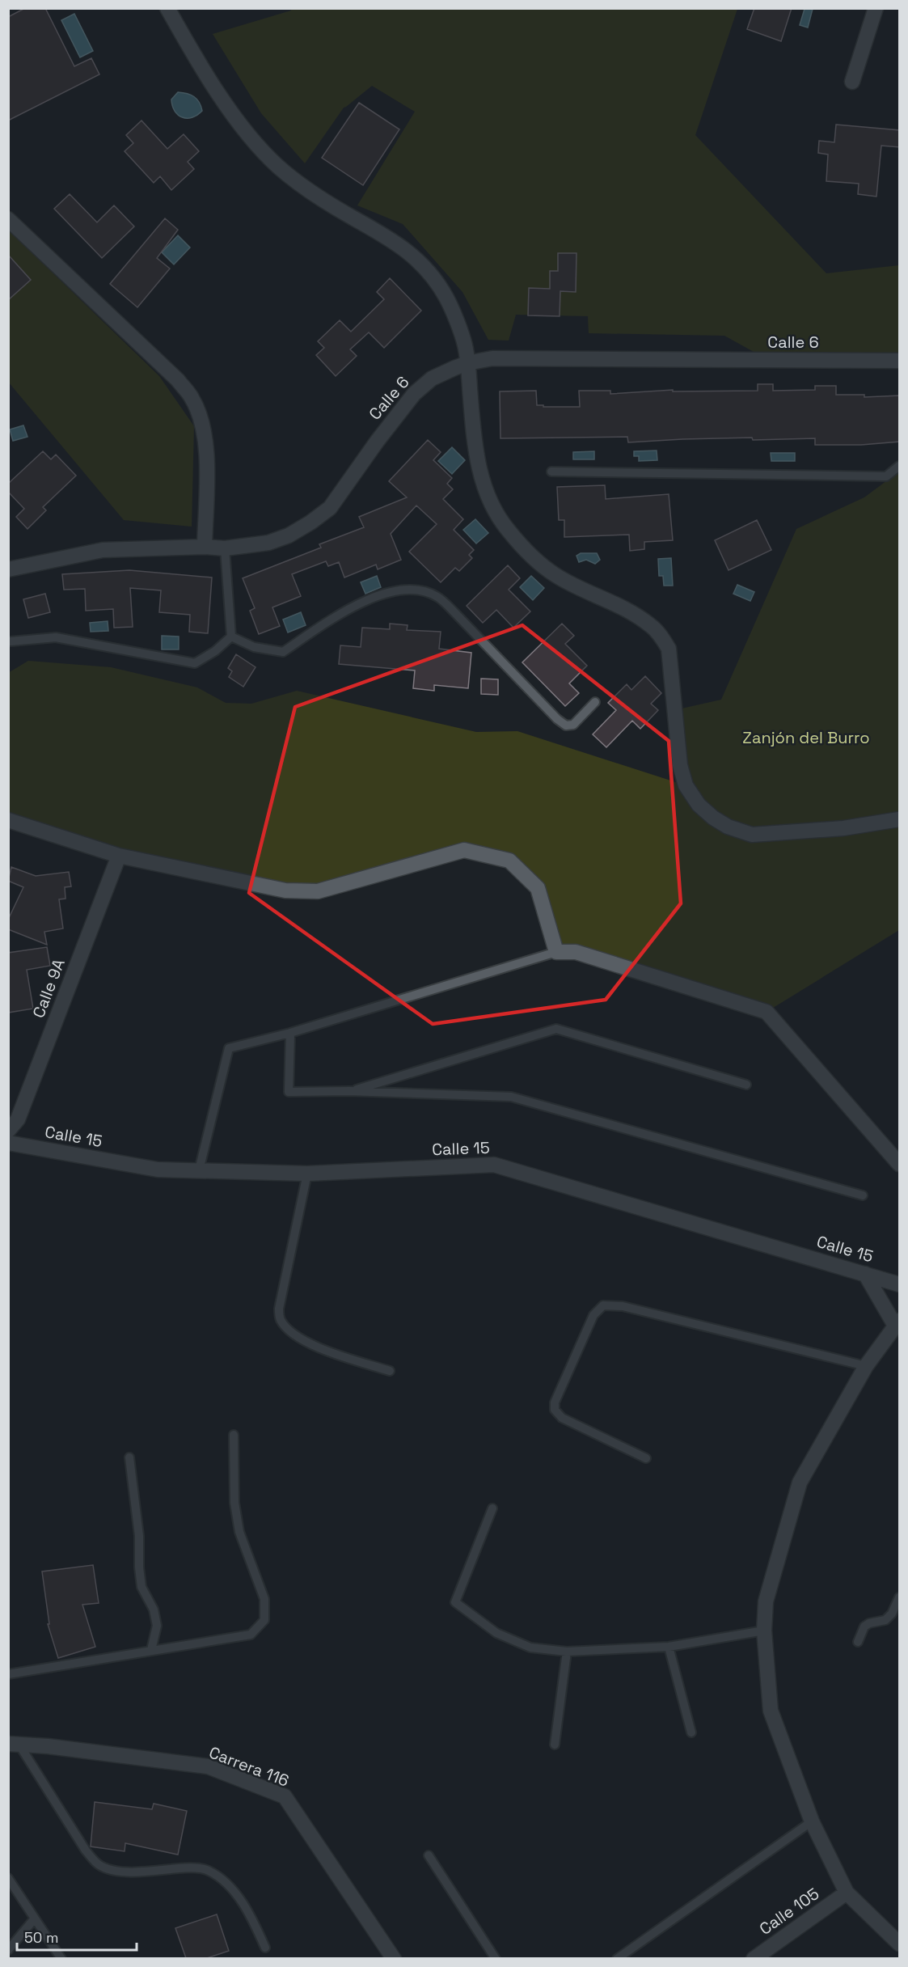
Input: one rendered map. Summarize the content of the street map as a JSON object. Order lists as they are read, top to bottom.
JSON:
{
  "streets": {
    "street": [
      "Calle 6",
      "Calle 9A",
      "Calle 15",
      "Carrera 116",
      "Calle 105"
    ]
  },
  "parks": ["Zanjón del Burro"],
  "scale_bar": "50 m"
}
